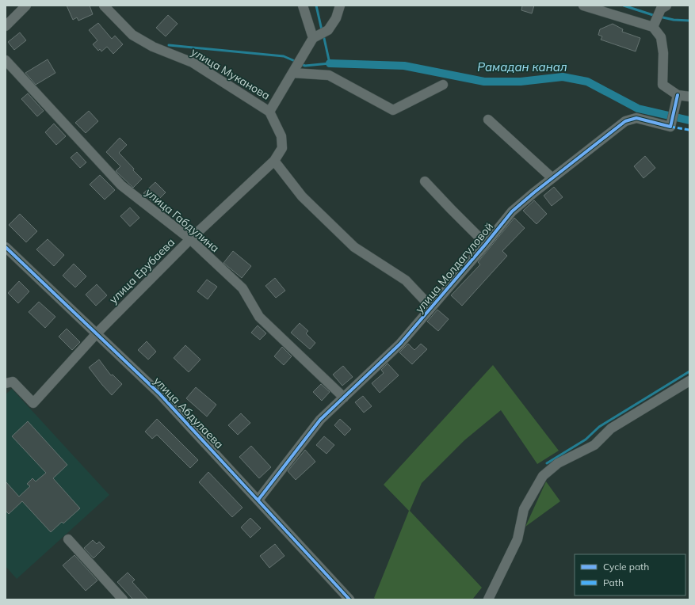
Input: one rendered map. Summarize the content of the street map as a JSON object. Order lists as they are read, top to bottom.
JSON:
{
  "streets": {
    "street": [
      "улица Муканова",
      "улица Габдулина",
      "улица Молдагуловой",
      "улица Ерубаева",
      "улица Абдулаева"
    ]
  },
  "crossings": [
    ["улица Муканова", "улица Ерубаева"],
    ["улица Габдулина", "улица Молдагуловой"],
    ["улица Габдулина", "улица Ерубаева"],
    ["улица Молдагуловой", "улица Абдулаева"],
    ["улица Ерубаева", "улица Абдулаева"]
  ],
  "water": ["Рамадан канал"],
  "legend": ["Cycle path", "Path"]
}
